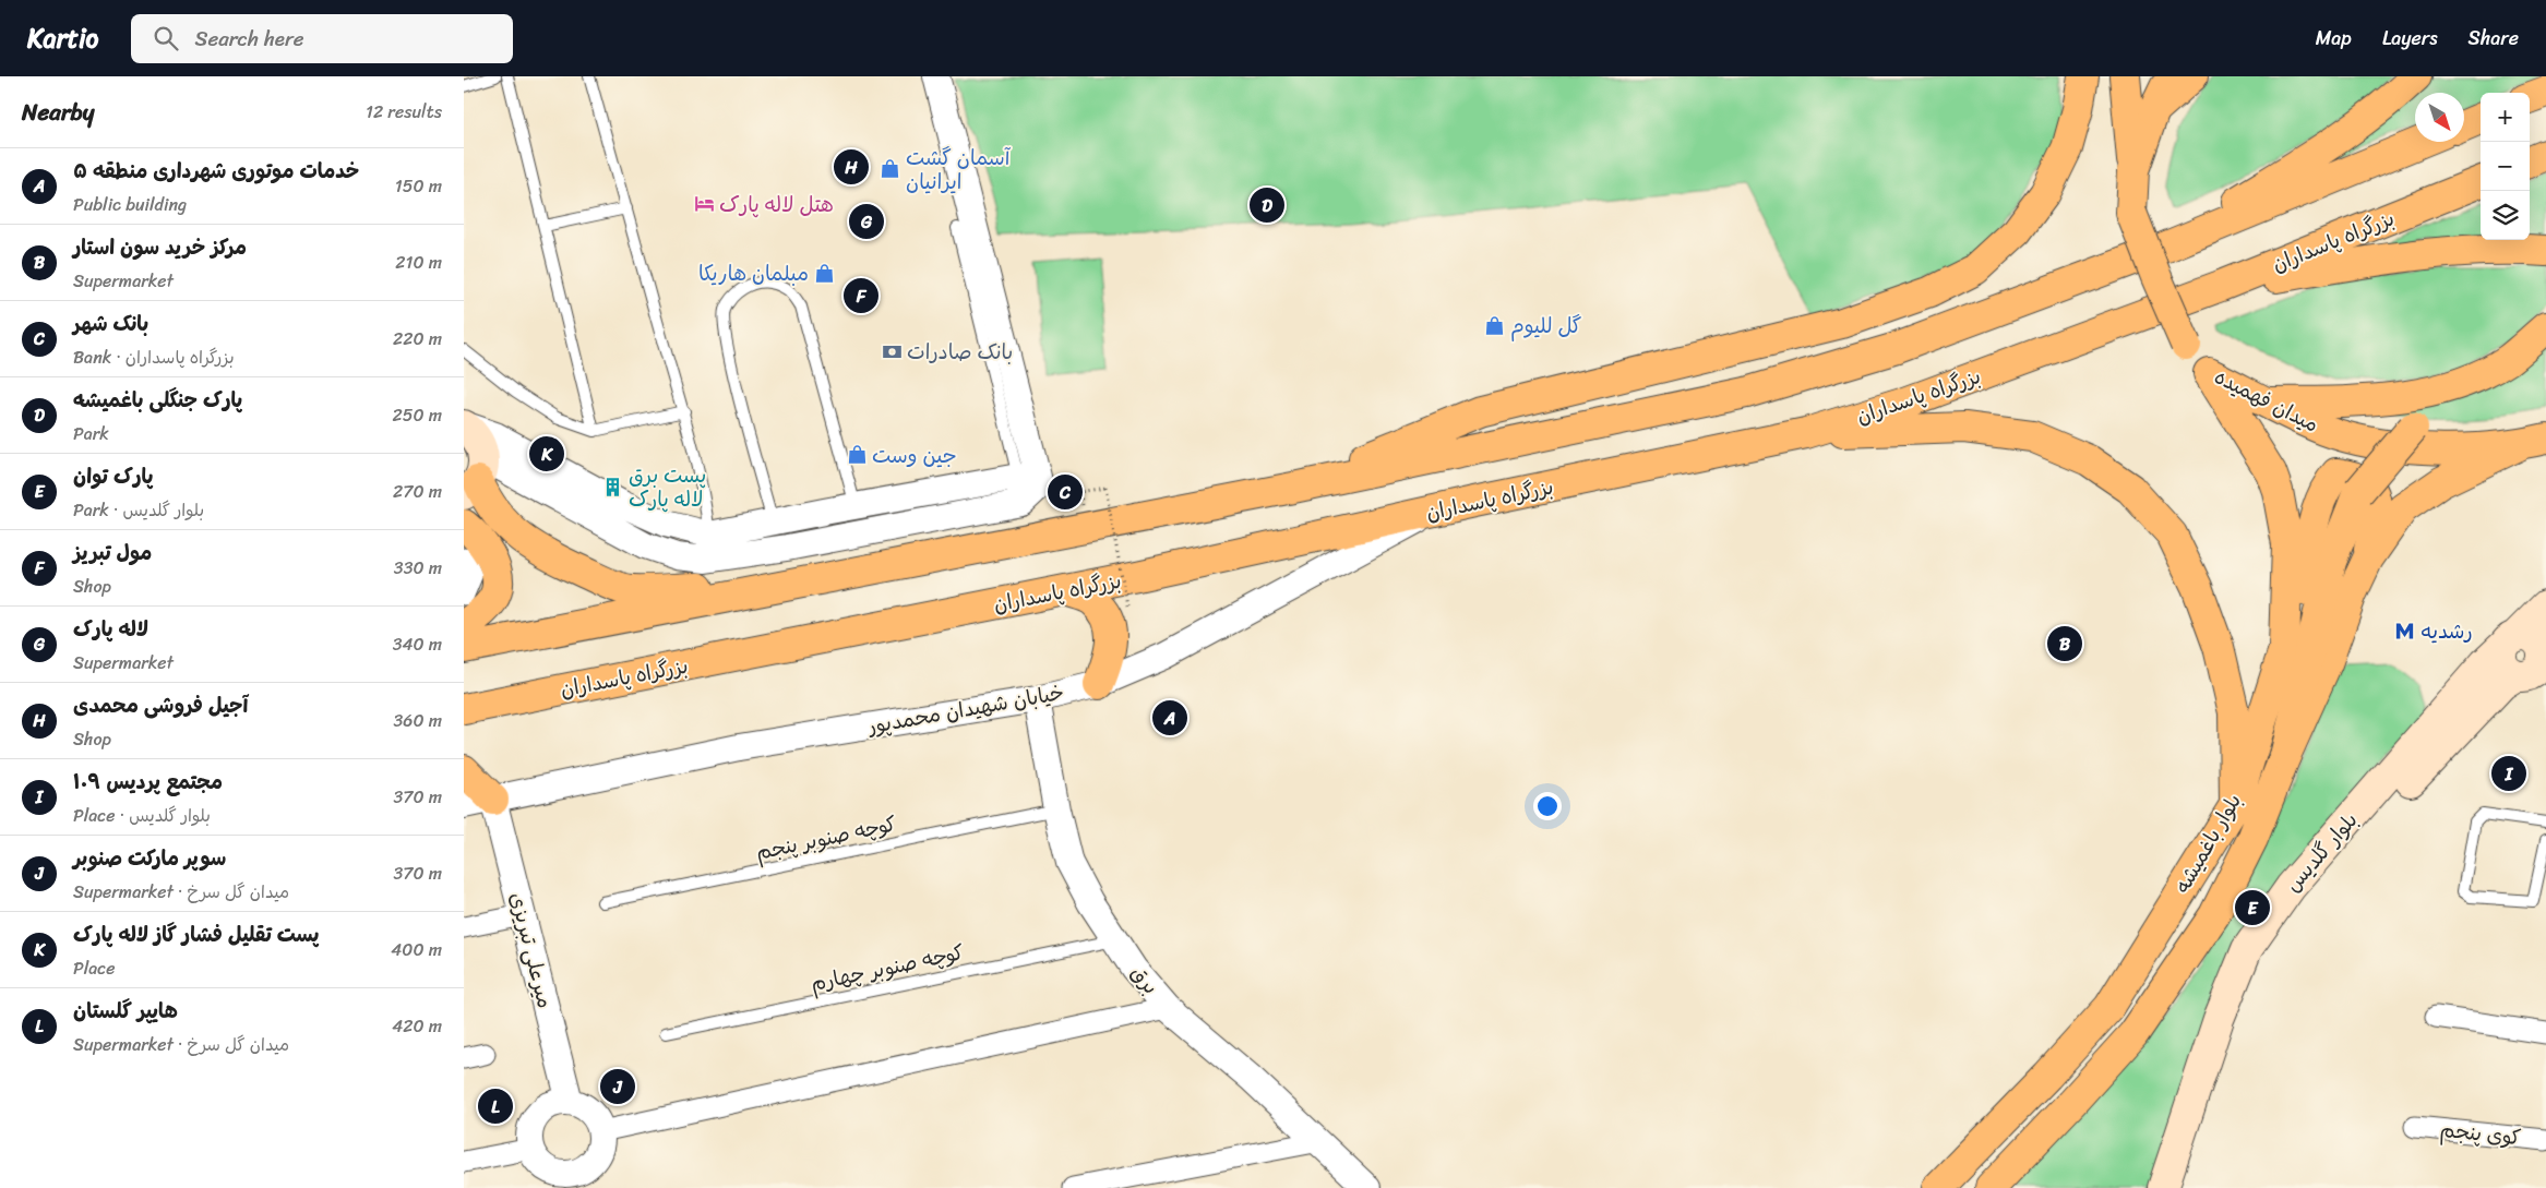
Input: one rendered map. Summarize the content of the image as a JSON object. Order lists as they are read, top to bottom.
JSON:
{
  "streets": {
    "main road": [
      "بزرگراه پاسداران",
      "میدان فهمیده",
      "بلوار باغمیشه",
      "بلوار گلدیس"
    ],
    "street": [
      "خیابان شهیدان محمدپور",
      "میرعلی تبریزی",
      "برق",
      "کوی پنجم"
    ],
    "lane": ["کوچه صنوبر پنجم", "کوچه صنوبر چهارم"]
  },
  "crossings": [
    ["بزرگراه پاسداران", "خیابان شهیدان محمدپور"],
    ["میدان فهمیده", "بلوار باغمیشه"],
    ["خیابان شهیدان محمدپور", "میرعلی تبریزی"],
    ["خیابان شهیدان محمدپور", "برق"],
    ["کوچه صنوبر پنجم", "برق"],
    ["کوچه صنوبر چهارم", "برق"]
  ],
  "places": {
    "shop": [
      "آسمان گشت ایرانیان",
      "مبلمان هاریکا",
      "گل للیوم",
      "جین وست"
    ],
    "hotel": ["هتل لاله پارک"],
    "bank": ["بانک صادرات"],
    "building": ["پست برق لاله پارک"],
    "metro station": ["رشدیه"]
  },
  "north": "bottom right",
  "page": {
    "header": "Kartio",
    "search": "Search here",
    "nav": ["Map", "Layers", "Share"],
    "heading": ["Nearby", "12 results"],
    "map_buttons": ["+", "−"],
    "list": [
      {
        "mark": "A",
        "name": "خدمات موتوری شهرداری منطقه ۵",
        "note": "Public building",
        "value": "150 m"
      },
      {
        "mark": "B",
        "name": "مرکز خرید سون استار",
        "note": "Supermarket",
        "value": "210 m"
      },
      {
        "mark": "C",
        "name": "بانک شهر",
        "note": "Bank · بزرگراه پاسداران",
        "value": "220 m"
      },
      {
        "mark": "D",
        "name": "پارک جنگلی باغمیشه",
        "note": "Park",
        "value": "250 m"
      },
      {
        "mark": "E",
        "name": "پارک توان",
        "note": "Park · بلوار گلدیس",
        "value": "270 m"
      },
      {
        "mark": "F",
        "name": "مول تبریز",
        "note": "Shop",
        "value": "330 m"
      },
      {
        "mark": "G",
        "name": "لاله پارک",
        "note": "Supermarket",
        "value": "340 m"
      },
      {
        "mark": "H",
        "name": "آجیل فروشی محمدی",
        "note": "Shop",
        "value": "360 m"
      },
      {
        "mark": "I",
        "name": "مجتمع پردیس ۱۰۹",
        "note": "Place · بلوار گلدیس",
        "value": "370 m"
      },
      {
        "mark": "J",
        "name": "سوپر مارکت صنوبر",
        "note": "Supermarket · میدان گل سرخ",
        "value": "370 m"
      },
      {
        "mark": "K",
        "name": "پست تقلیل فشار گاز لاله پارک",
        "note": "Place",
        "value": "400 m"
      },
      {
        "mark": "L",
        "name": "هایپر گلستان",
        "note": "Supermarket · میدان گل سرخ",
        "value": "420 m"
      }
    ],
    "pins": [
      "H",
      "D",
      "G",
      "F",
      "K",
      "C",
      "B",
      "A",
      "I",
      "E",
      "J",
      "L"
    ]
  }
}
